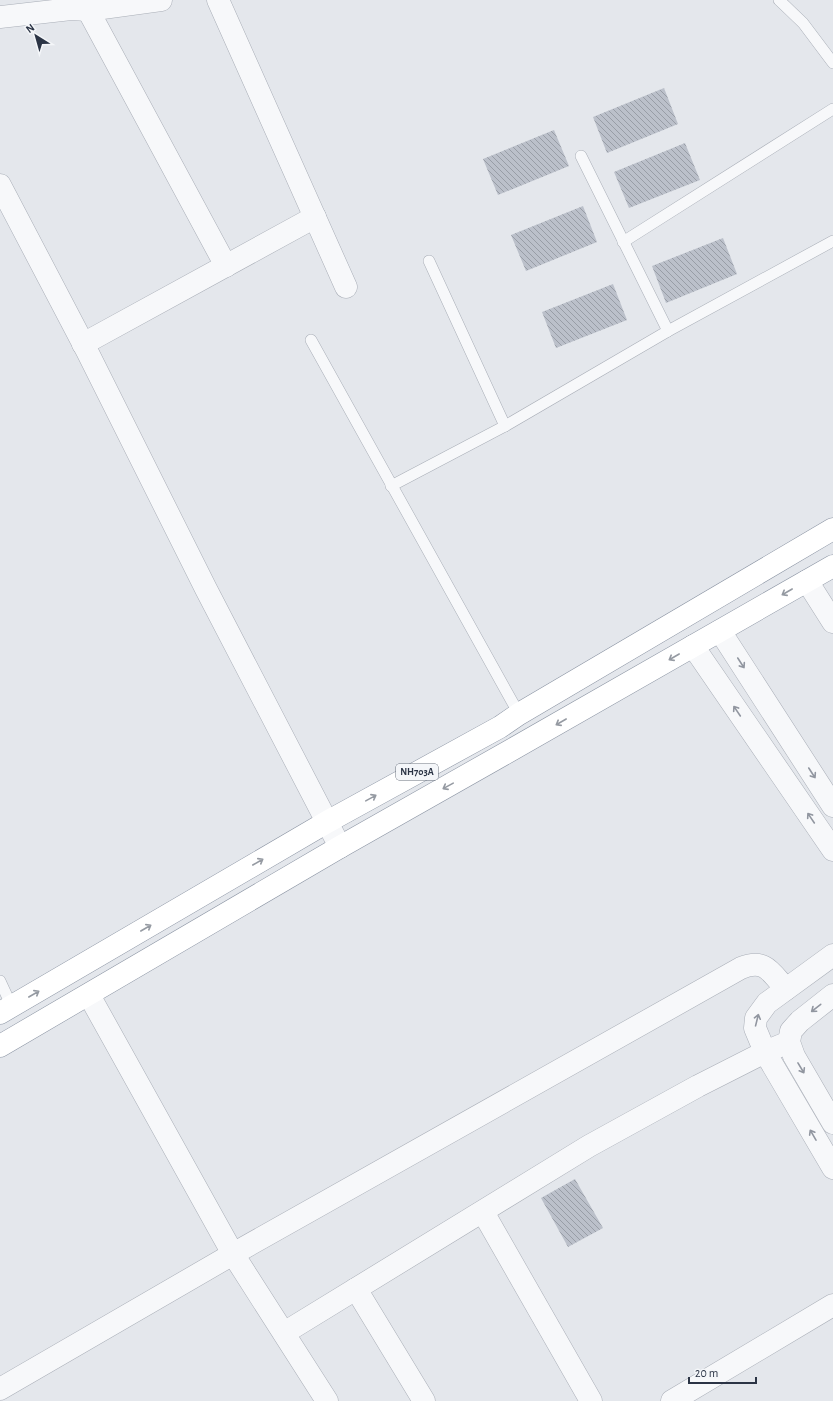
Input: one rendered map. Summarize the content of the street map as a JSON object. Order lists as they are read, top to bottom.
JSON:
{
  "streets": {
    "highway": ["NH703A"]
  },
  "scale_bar": "20 m",
  "north": "top left"
}
